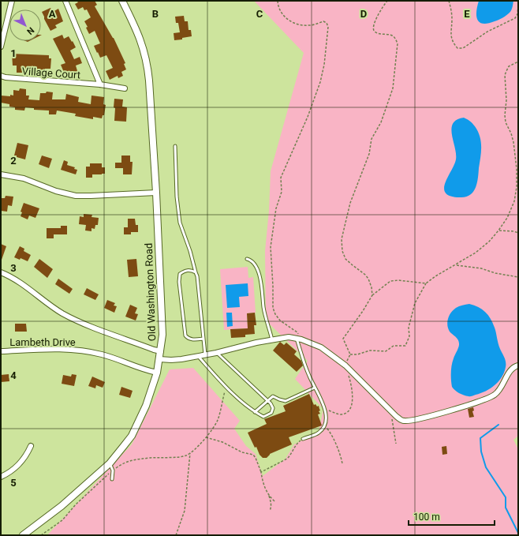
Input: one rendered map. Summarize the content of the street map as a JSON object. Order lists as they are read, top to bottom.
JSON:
{
  "streets": {
    "street": ["Village Court", "Old Washington Road", "Lambeth Drive"]
  },
  "crossings": [
    ["Old Washington Road", "Lambeth Drive"]
  ],
  "scale_bar": "100 m",
  "north": "bottom right",
  "grid": {
    "columns": [
      "A",
      "B",
      "C",
      "D",
      "E"
    ],
    "rows": [
      "1",
      "2",
      "3",
      "4",
      "5"
    ]
  }
}
